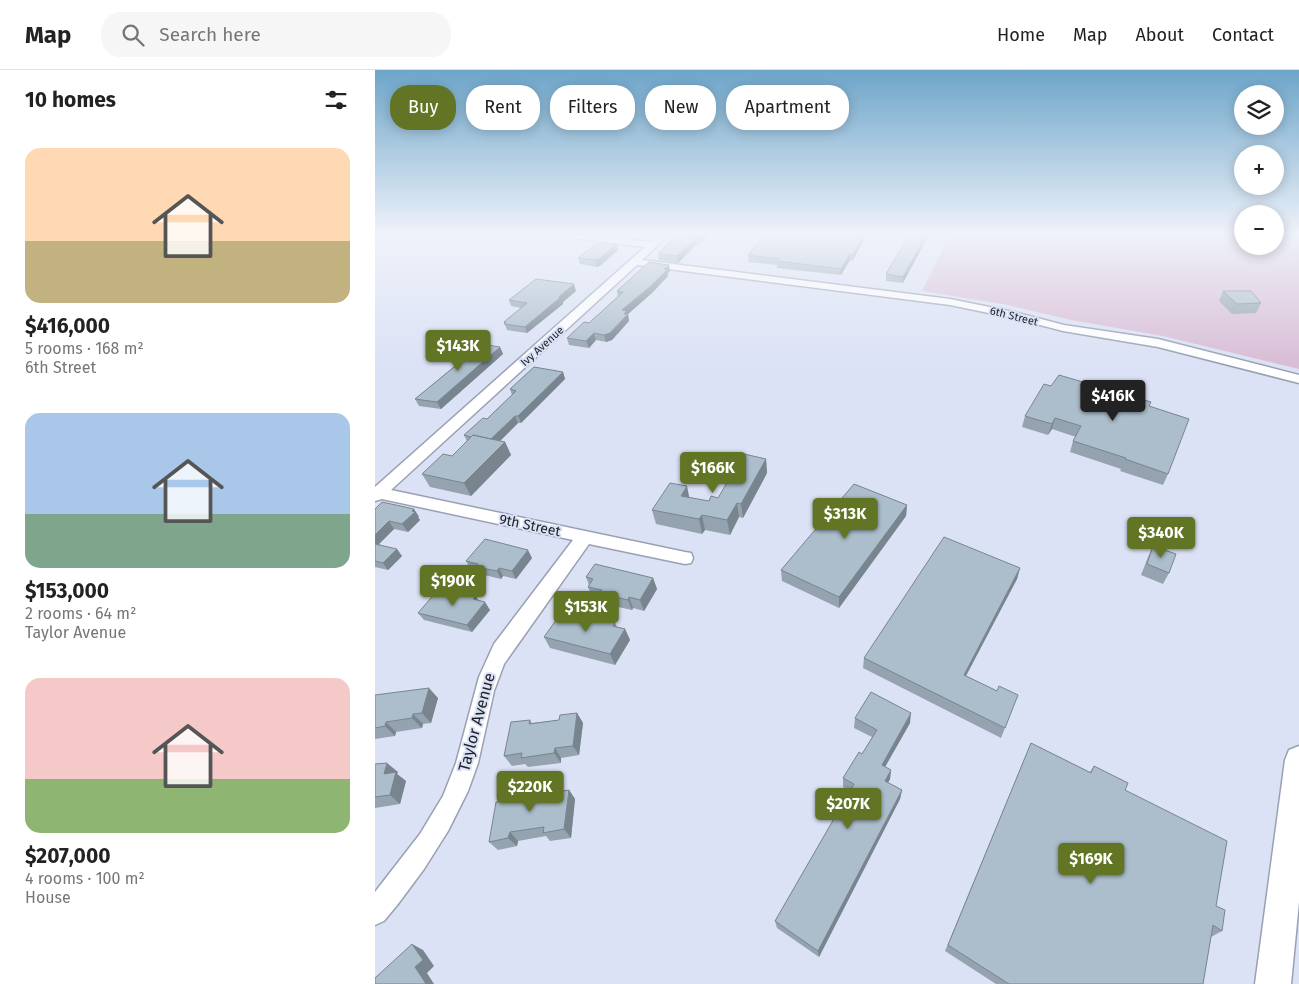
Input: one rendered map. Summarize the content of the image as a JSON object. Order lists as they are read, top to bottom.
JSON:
{
  "streets": {
    "street": [
      "6th Street",
      "Ivy Avenue",
      "9th Street",
      "Taylor Avenue"
    ]
  },
  "crossings": [
    ["Ivy Avenue", "9th Street"],
    ["9th Street", "Taylor Avenue"]
  ],
  "page": {
    "header": "Map",
    "search": "Search here",
    "nav": [
      "Home",
      "Map",
      "About",
      "Contact"
    ],
    "heading": "10 homes",
    "map_buttons": ["+", "−"],
    "chip": [
      "Buy",
      "Rent",
      "Filters",
      "New",
      "Apartment"
    ],
    "list": [
      {
        "name": "$416,000",
        "note": "5 rooms · 168 m² · 6th Street"
      },
      {
        "name": "$153,000",
        "note": "2 rooms · 64 m² · Taylor Avenue"
      },
      {
        "name": "$207,000",
        "note": "4 rooms · 100 m² · House"
      }
    ],
    "price": [
      "$143K",
      "$416K",
      "$166K",
      "$313K",
      "$340K",
      "$190K",
      "$153K",
      "$220K",
      "$207K",
      "$169K"
    ]
  }
}
